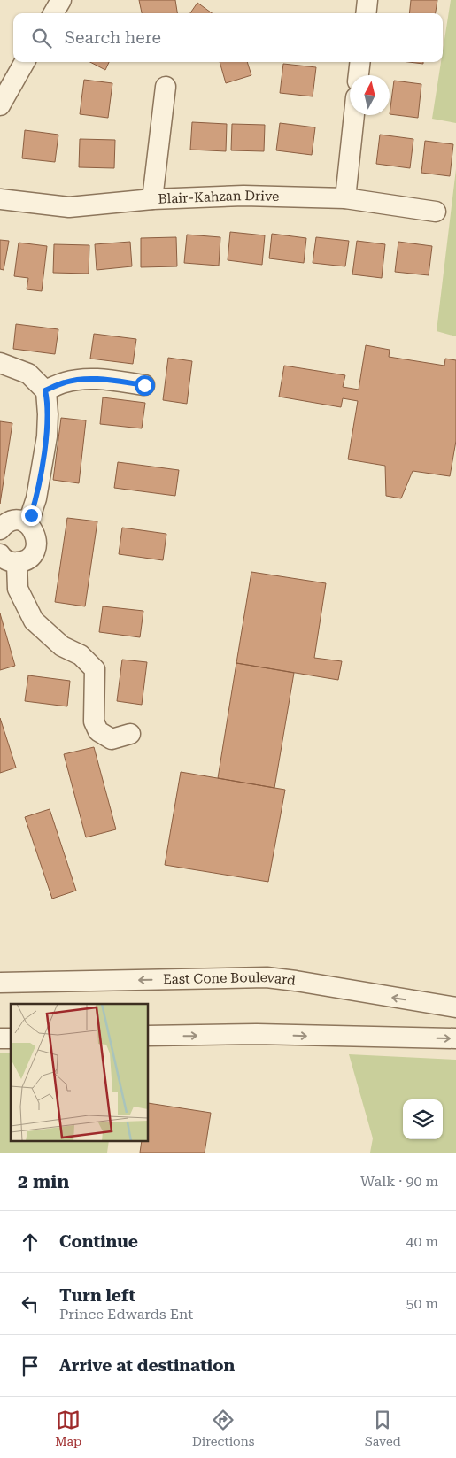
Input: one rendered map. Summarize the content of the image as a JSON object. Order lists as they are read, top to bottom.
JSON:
{
  "streets": {
    "street": ["Blair-Kahzan Drive", "East Cone Boulevard"]
  },
  "north": "top",
  "page": {
    "search": "Search here",
    "heading": ["2 min", "Walk · 90 m"],
    "list": [
      ["Continue", "40 m"],
      ["Turn left", "Prince Edwards Ent", "50 m"],
      "Arrive at destination"
    ],
    "nav": ["Map", "Directions", "Saved"]
  }
}
